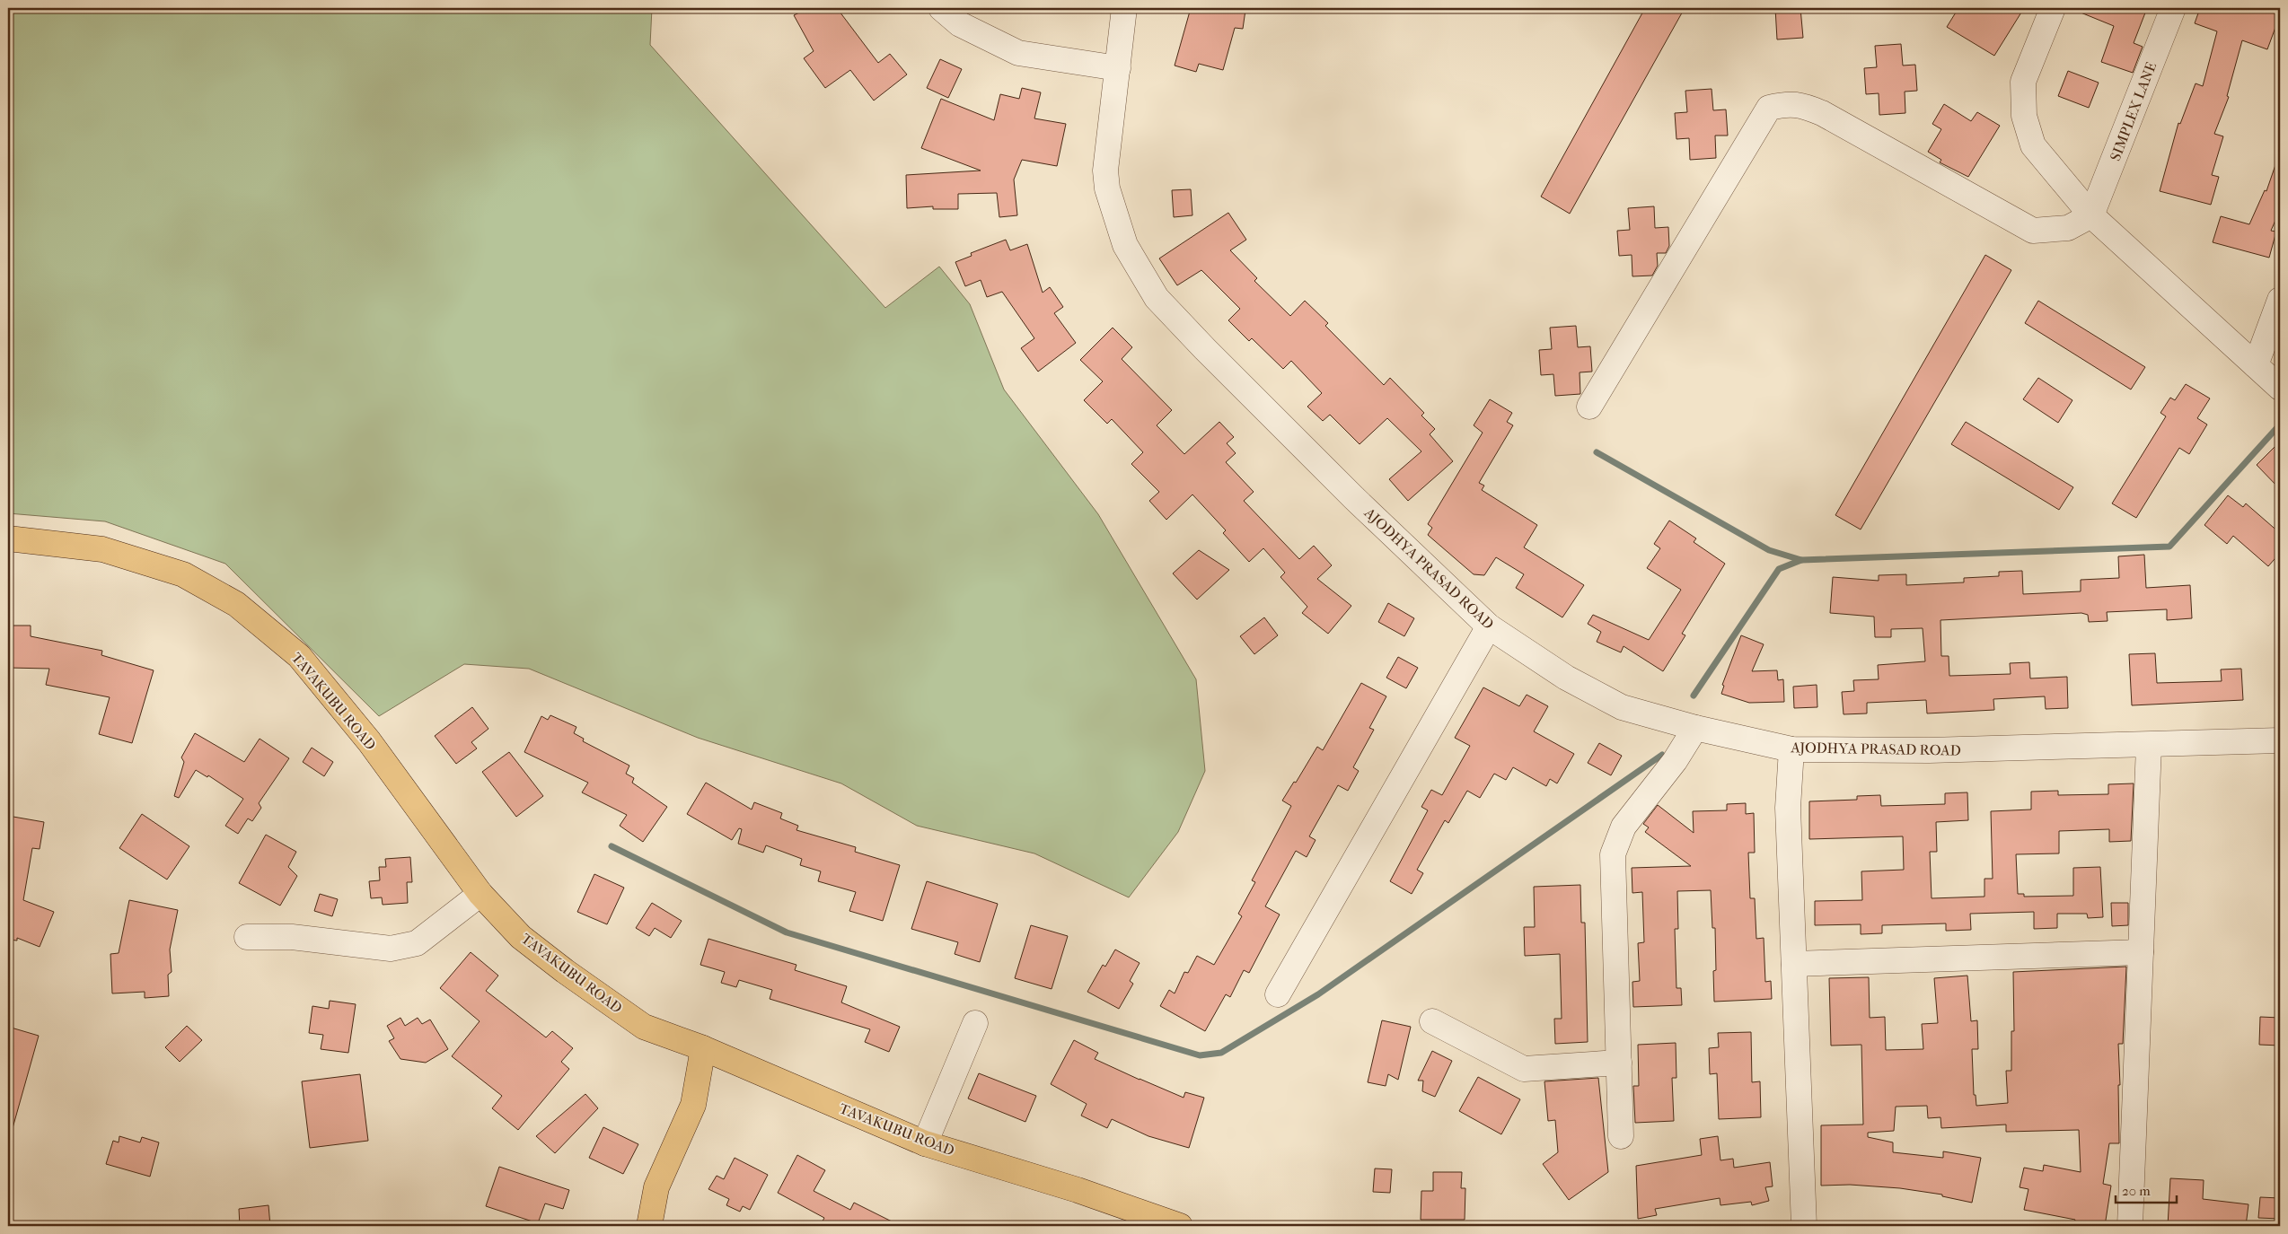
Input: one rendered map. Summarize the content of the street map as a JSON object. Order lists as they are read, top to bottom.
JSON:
{
  "streets": {
    "main road": ["TAVAKUBU ROAD"],
    "street": ["SIMPLEX LANE", "AJODHYA PRASAD ROAD"]
  },
  "scale_bar": "20 m"
}
